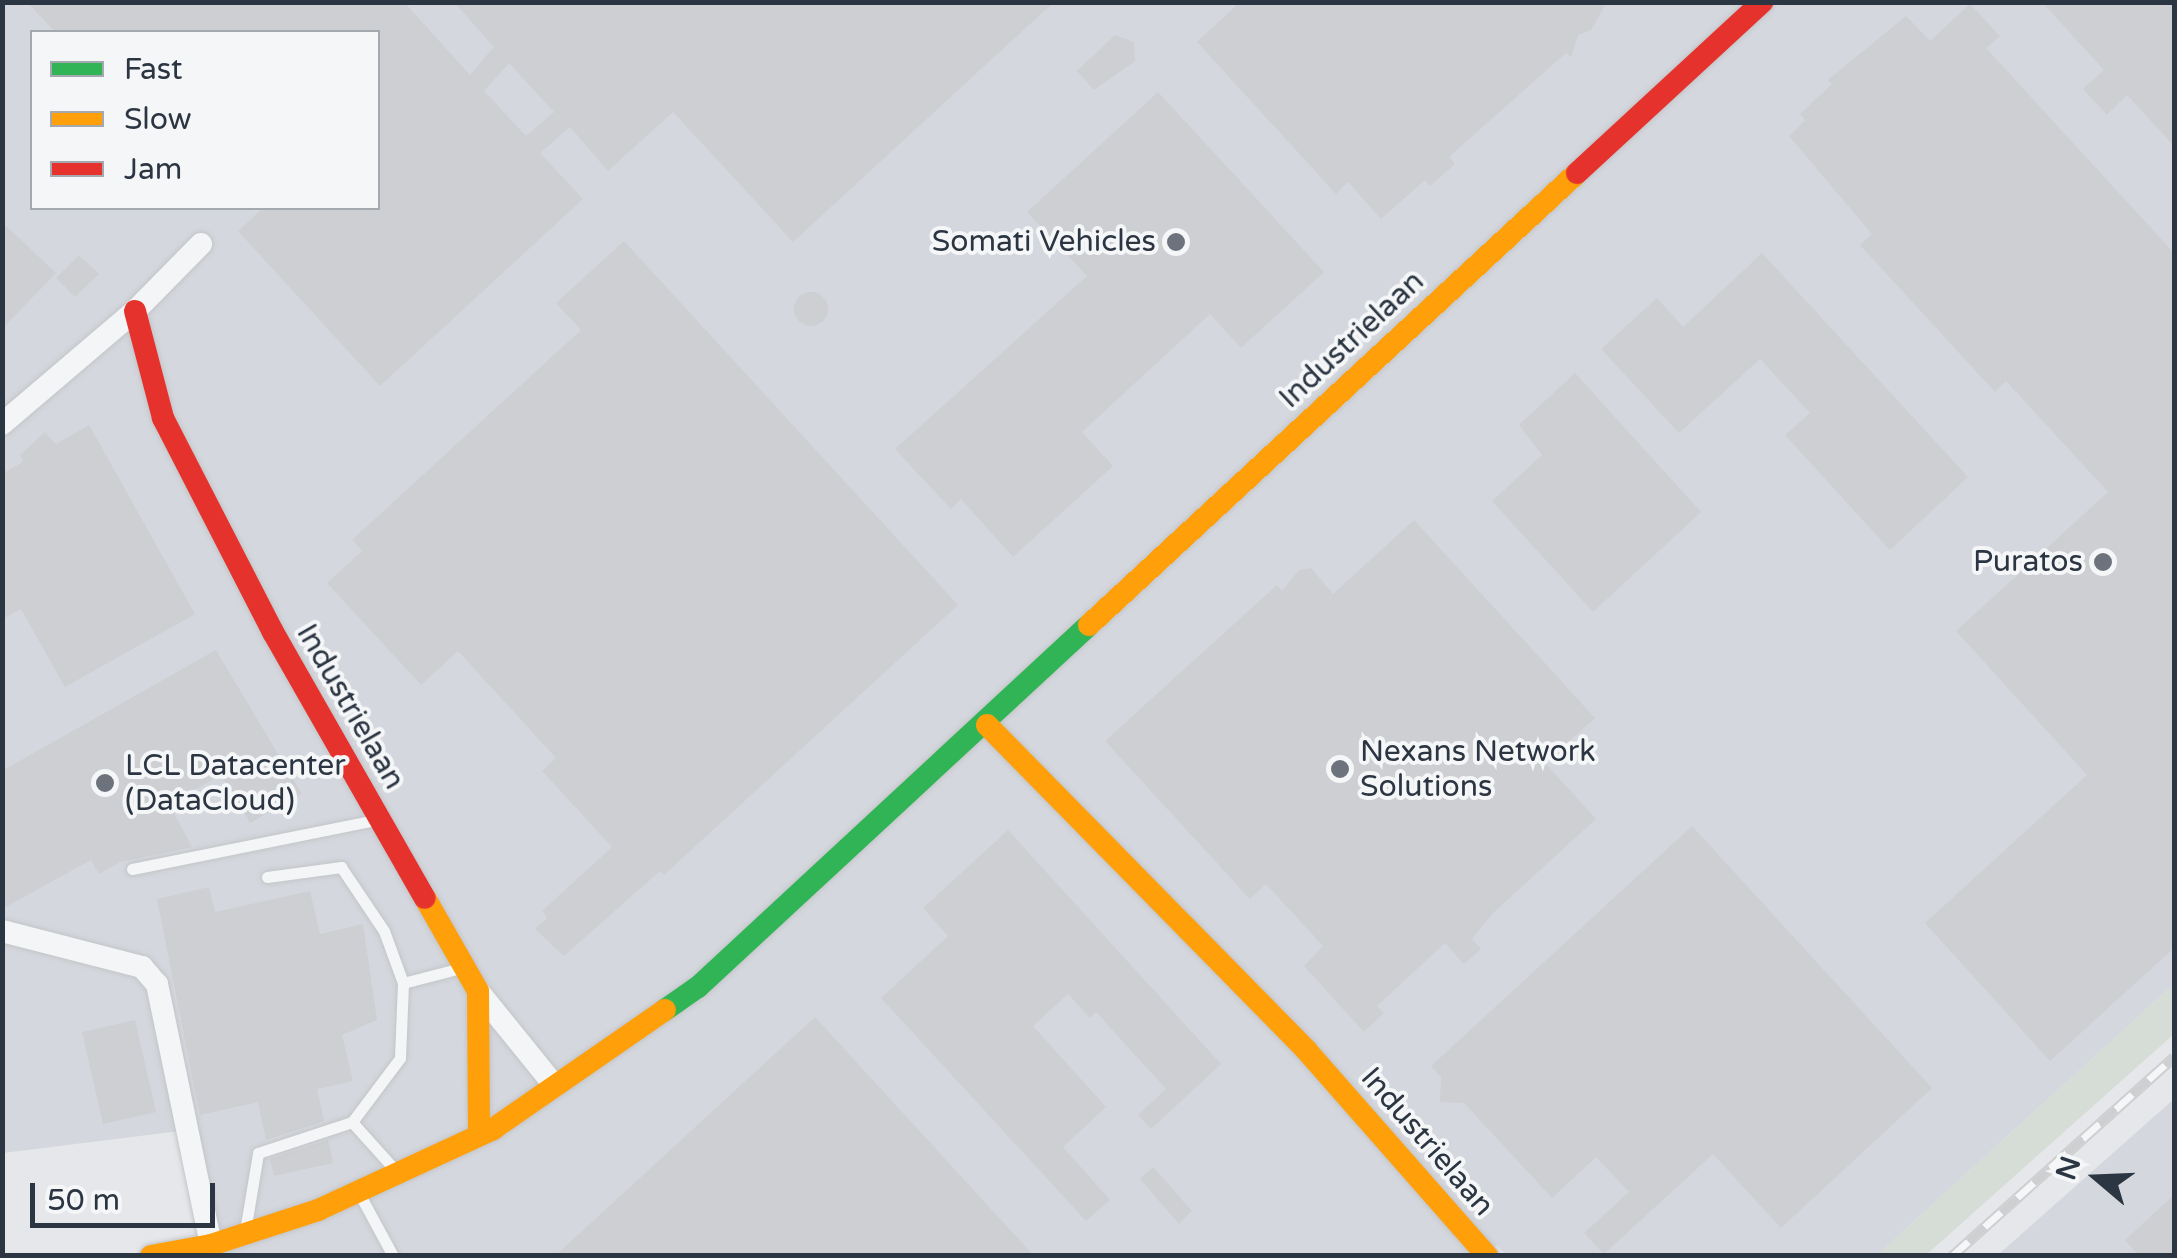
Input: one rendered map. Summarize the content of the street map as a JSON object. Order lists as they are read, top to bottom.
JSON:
{
  "streets": {
    "street": ["Industrielaan"]
  },
  "places": [
    "Somati Vehicles",
    "Puratos",
    "Nexans Network Solutions",
    "LCL Datacenter (DataCloud)"
  ],
  "legend": ["Fast", "Slow", "Jam"],
  "scale_bar": "50 m",
  "north": "left"
}
